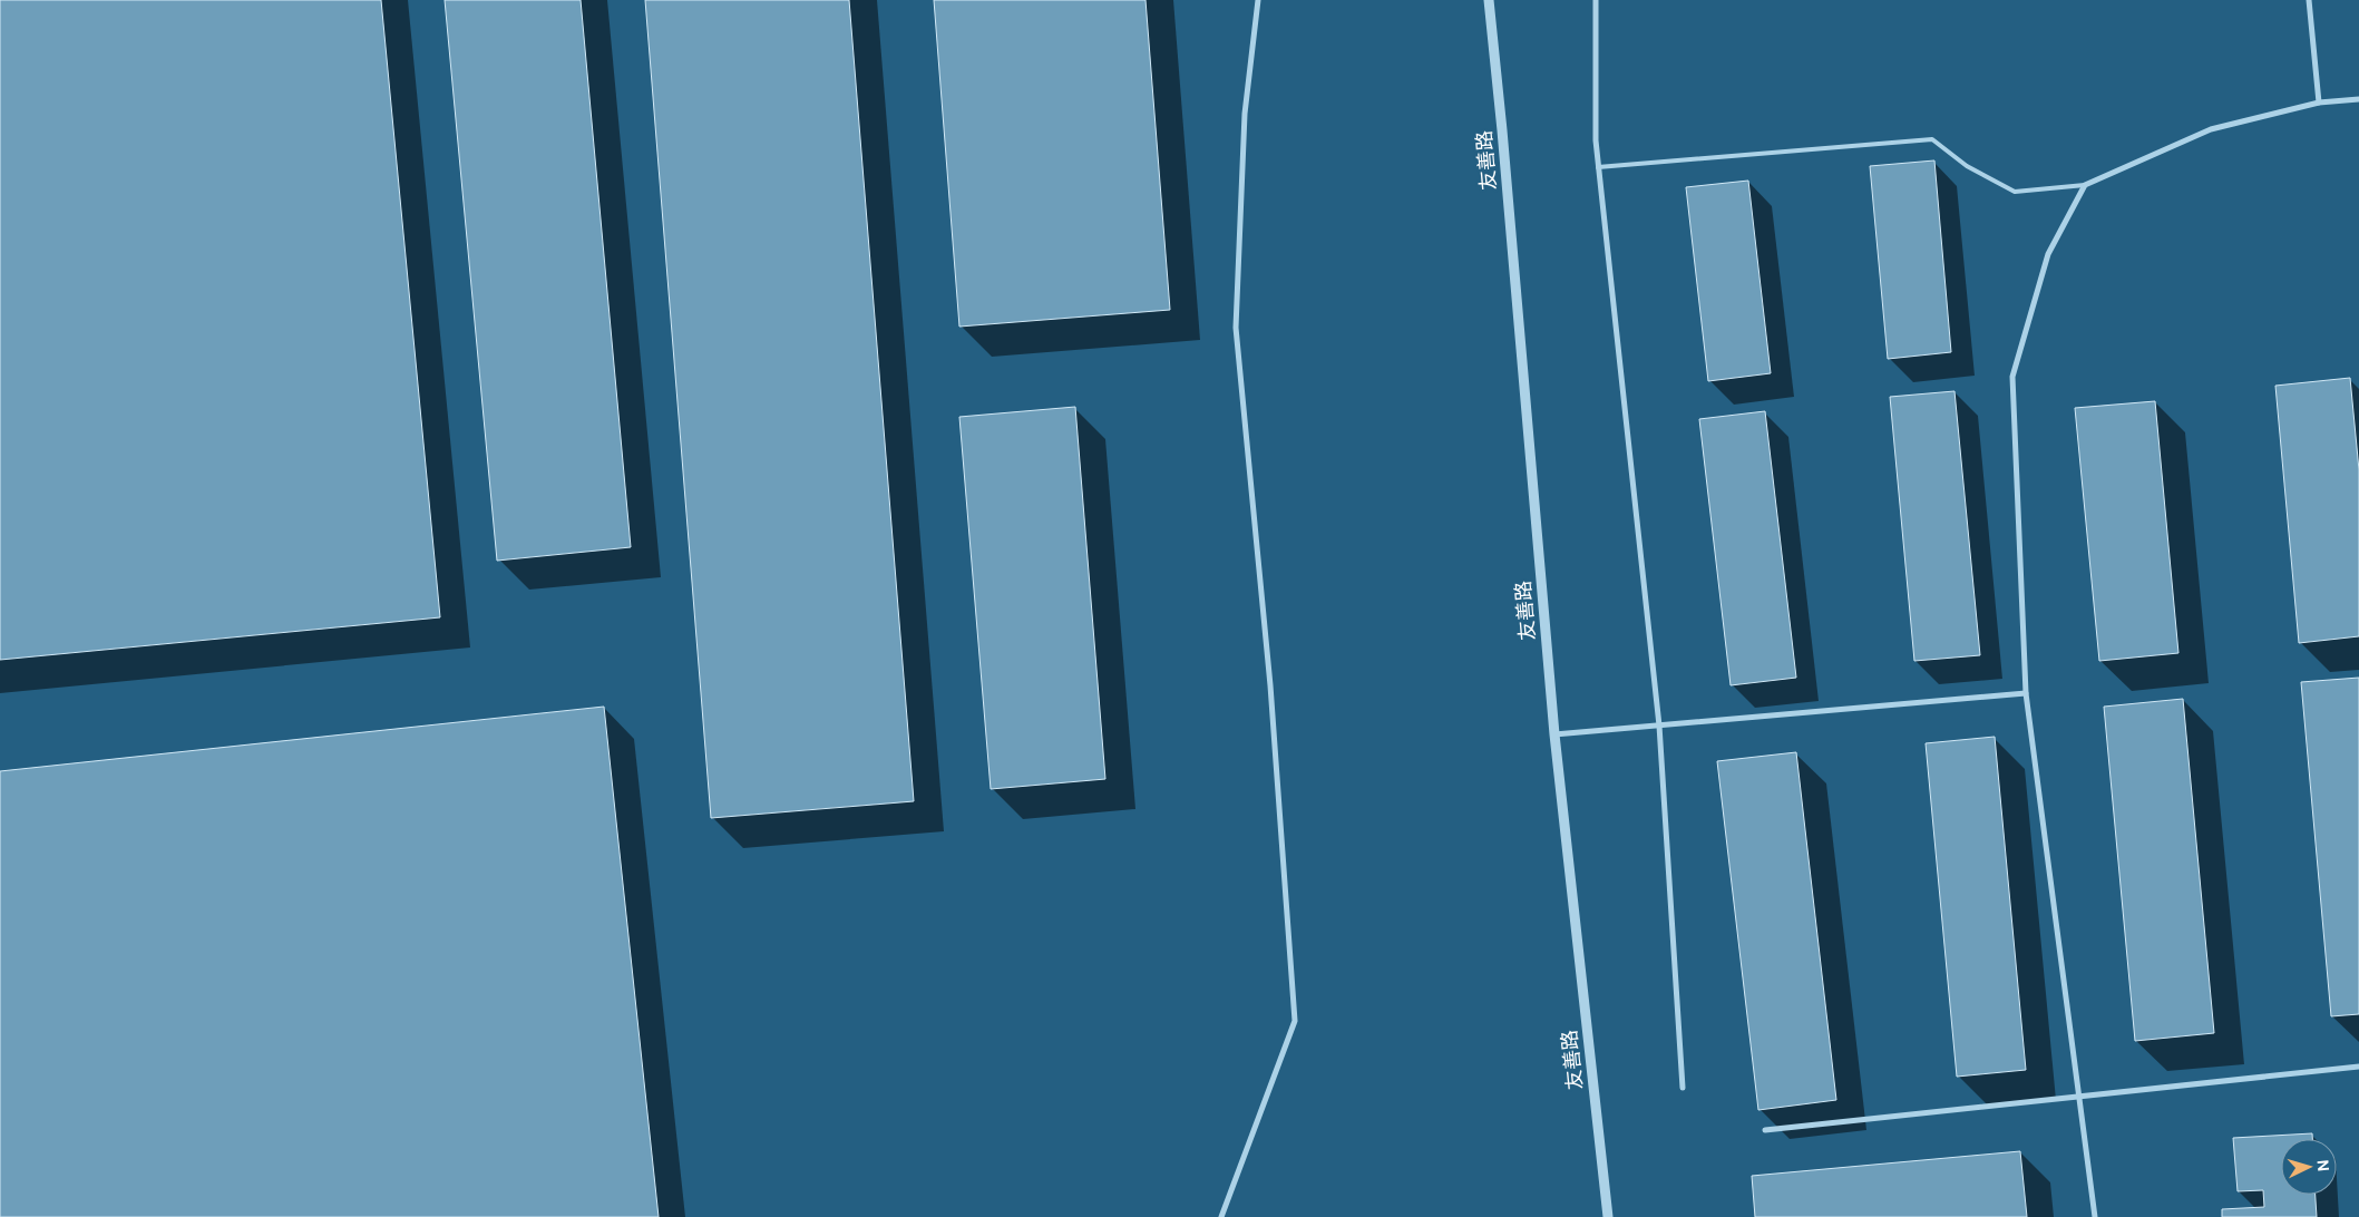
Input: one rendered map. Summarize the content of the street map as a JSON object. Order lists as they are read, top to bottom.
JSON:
{
  "streets": {
    "street": ["友善路"]
  },
  "north": "right"
}
